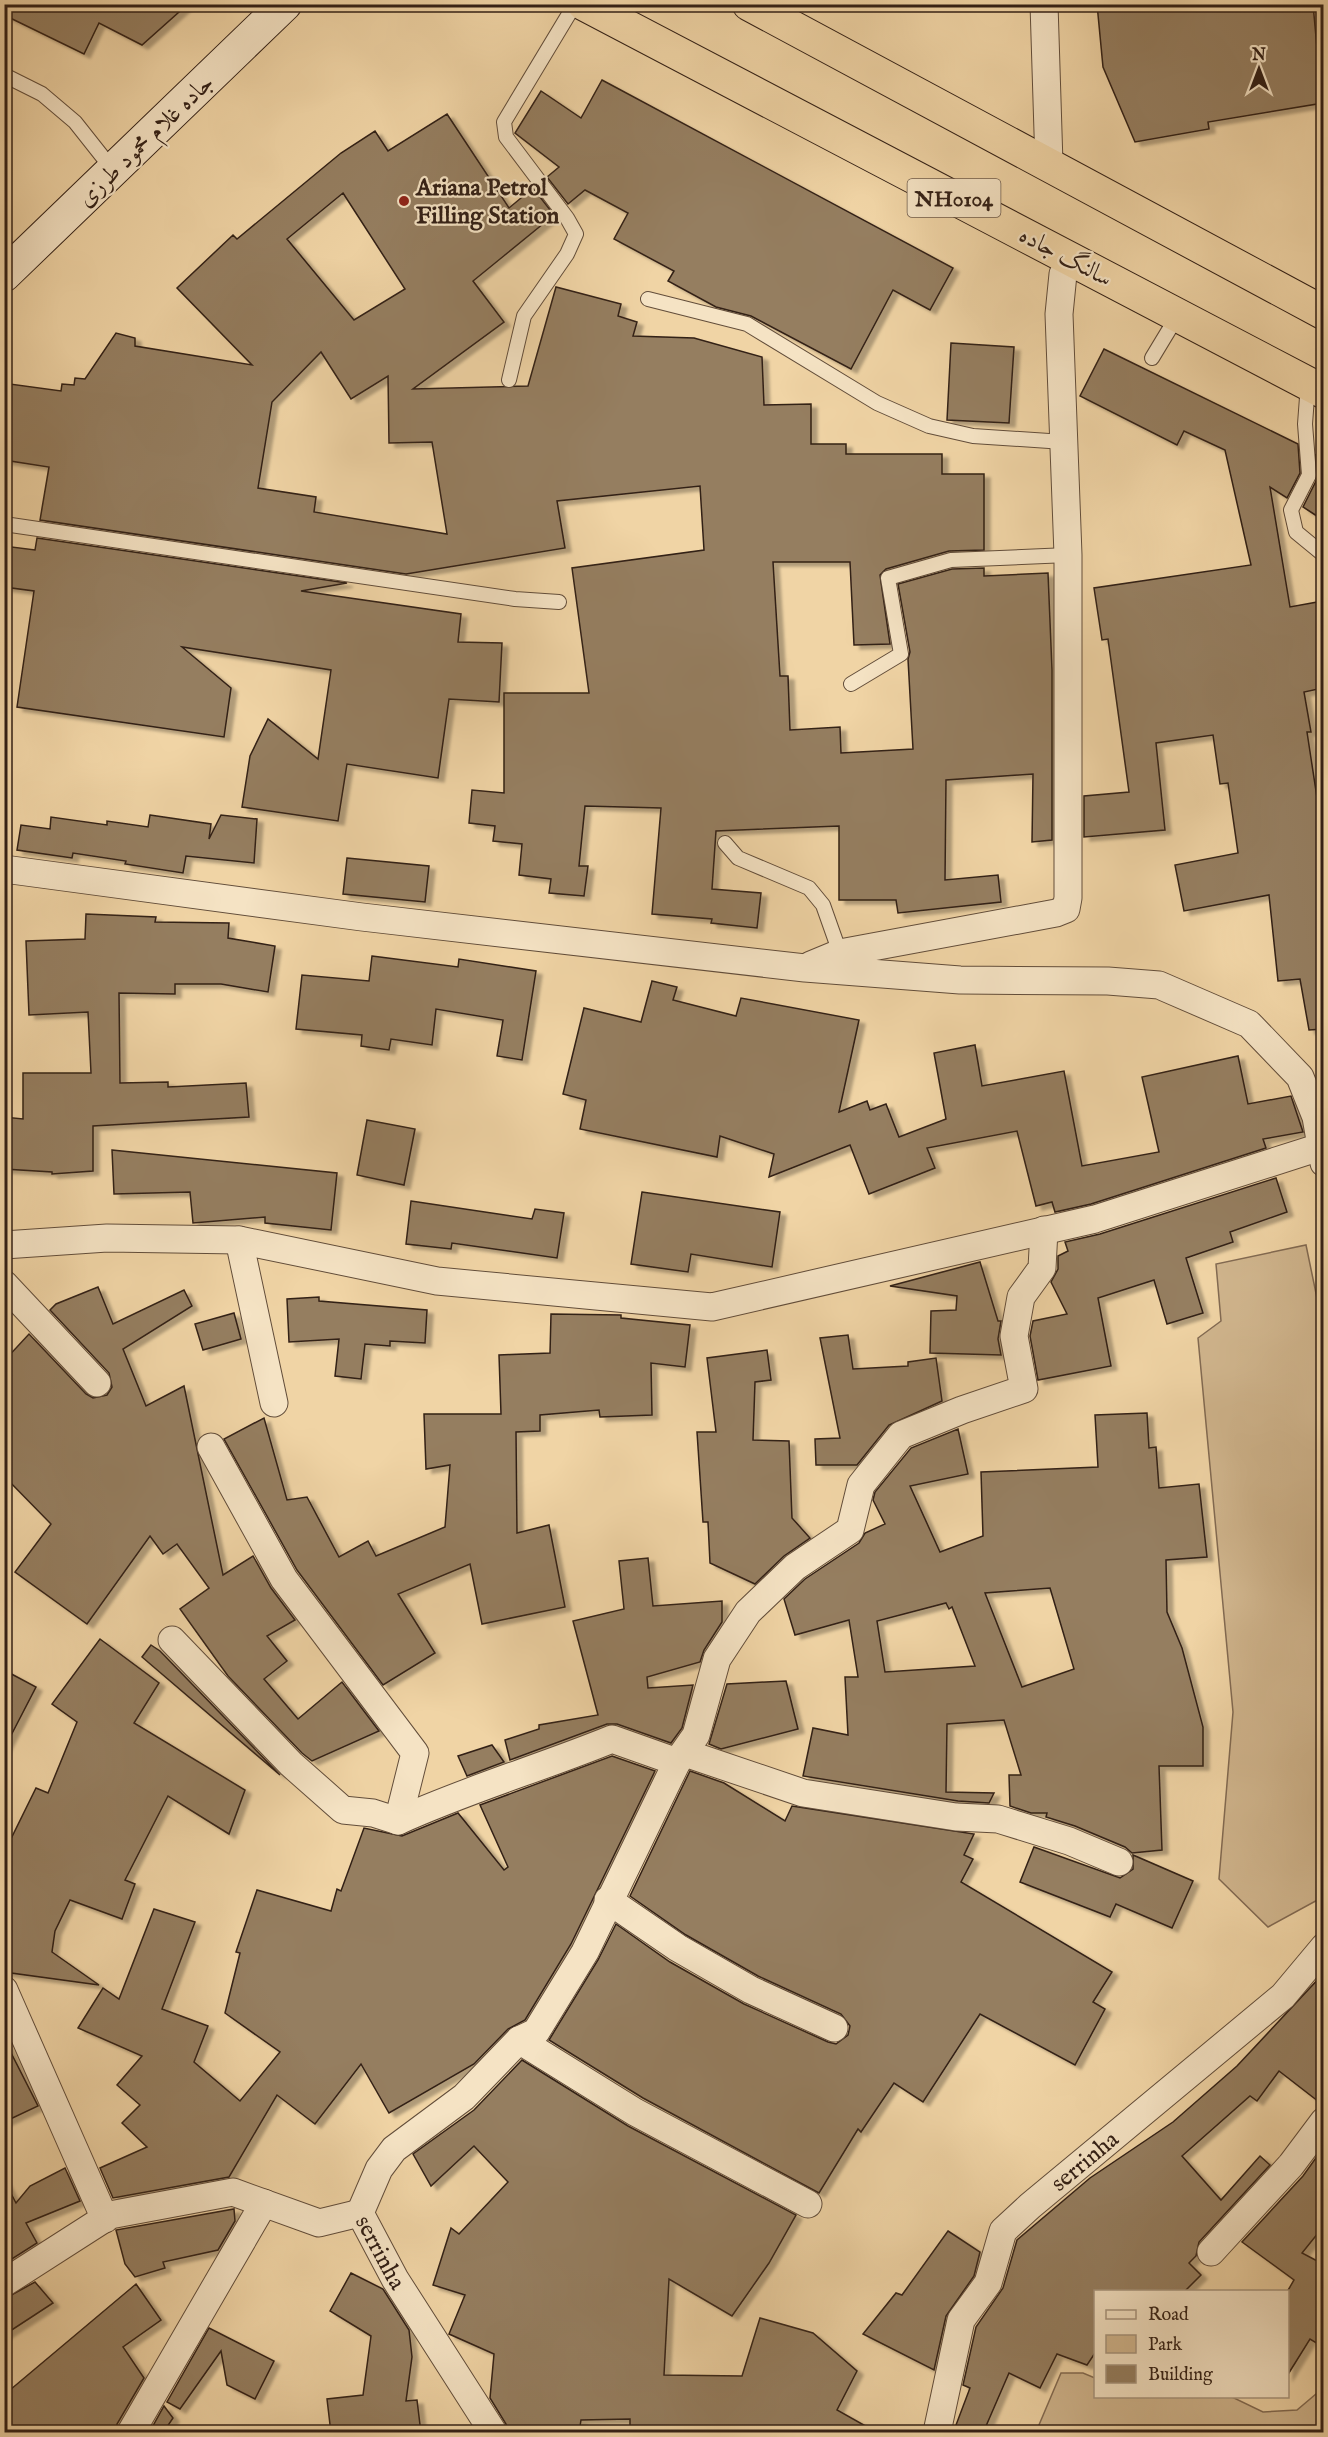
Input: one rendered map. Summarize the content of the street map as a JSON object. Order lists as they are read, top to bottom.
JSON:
{
  "streets": {
    "highway": ["NH0104", "سالنگ جاده"],
    "street": ["جاده غلام‌ محمود طرزی", "serrinha"]
  },
  "places": ["Ariana Petrol Filling Station"],
  "legend": ["Road", "Park", "Building"],
  "north": "top"
}
